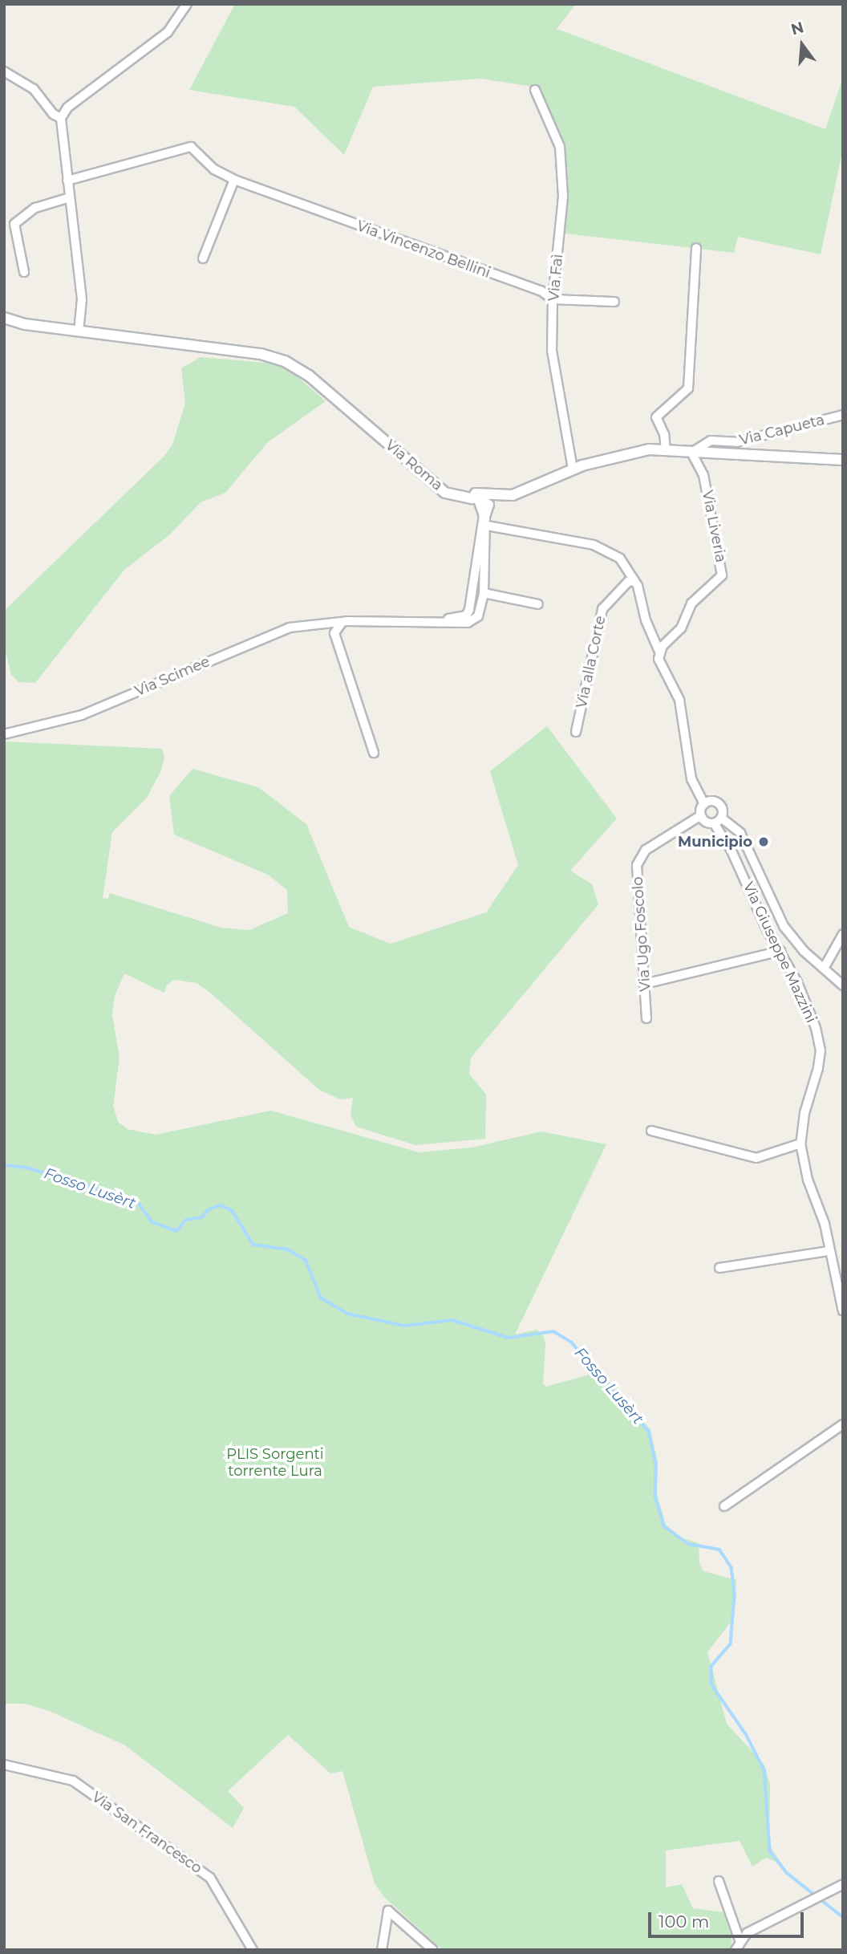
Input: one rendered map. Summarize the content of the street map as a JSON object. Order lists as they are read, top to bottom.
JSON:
{
  "streets": {
    "street": [
      "Via Vincenzo Bellini",
      "Via Faì",
      "Via Capueta",
      "Via Roma",
      "Via Liveria",
      "Via alla Corte",
      "Via Scimee",
      "Via Ugo Foscolo",
      "Via Giuseppe Mazzini",
      "Via San Francesco"
    ]
  },
  "crossings": [
    ["Via Vincenzo Bellini", "Via Faì"],
    ["Via Faì", "Via Roma"],
    ["Via Capueta", "Via Roma"],
    ["Via Capueta", "Via Liveria"],
    ["Via Roma", "Via Liveria"],
    ["Via Ugo Foscolo", "Via Giuseppe Mazzini"]
  ],
  "water": ["Fosso Lusèrt"],
  "parks": ["PLIS Sorgenti torrente Lura"],
  "places": ["Municipio"],
  "scale_bar": "100 m",
  "north": "top"
}
